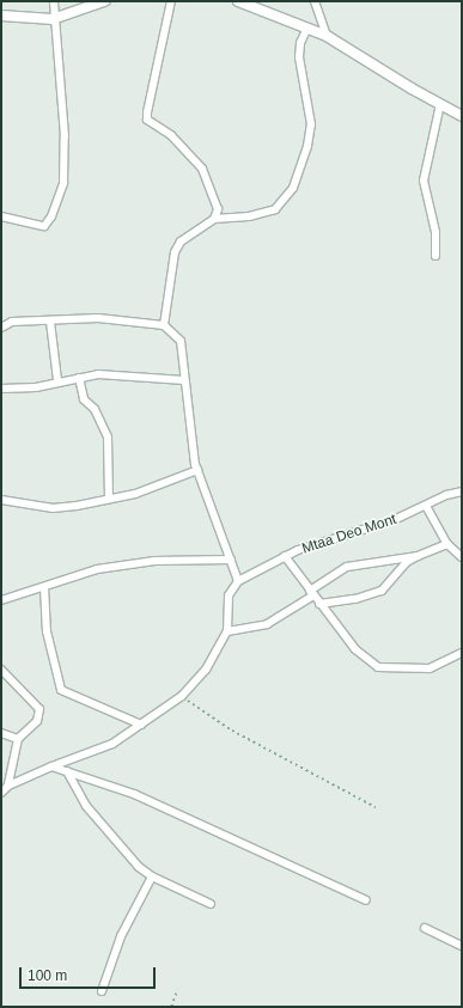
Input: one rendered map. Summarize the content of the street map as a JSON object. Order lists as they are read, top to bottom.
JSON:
{
  "streets": {
    "street": ["Mtaa Deo Mont"]
  },
  "scale_bar": "100 m"
}
